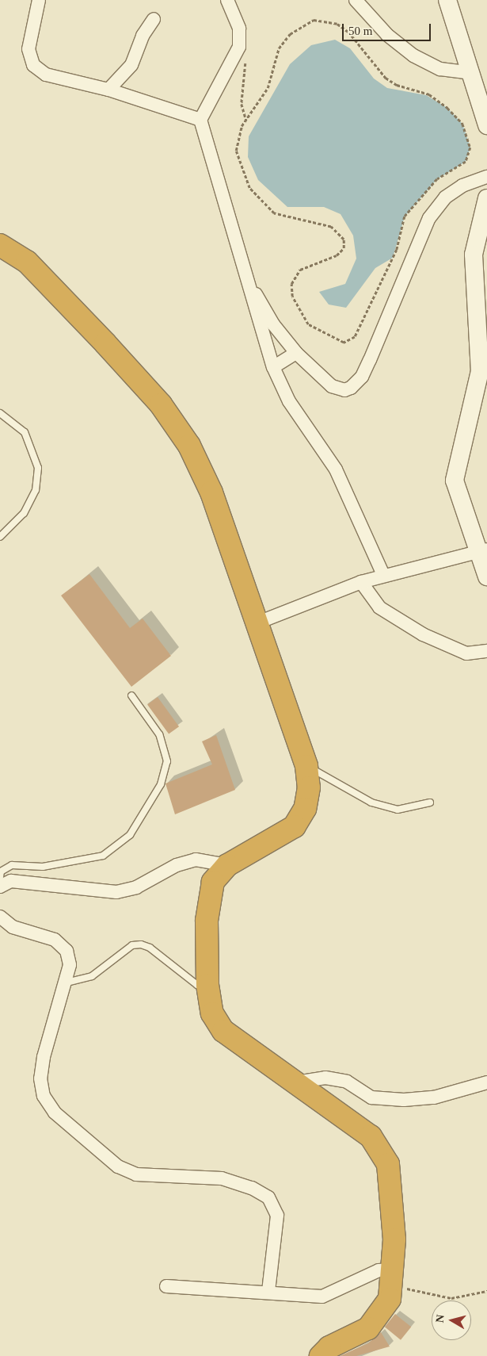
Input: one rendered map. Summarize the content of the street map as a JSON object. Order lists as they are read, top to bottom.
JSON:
{
  "scale_bar": "50 m",
  "north": "left"
}
